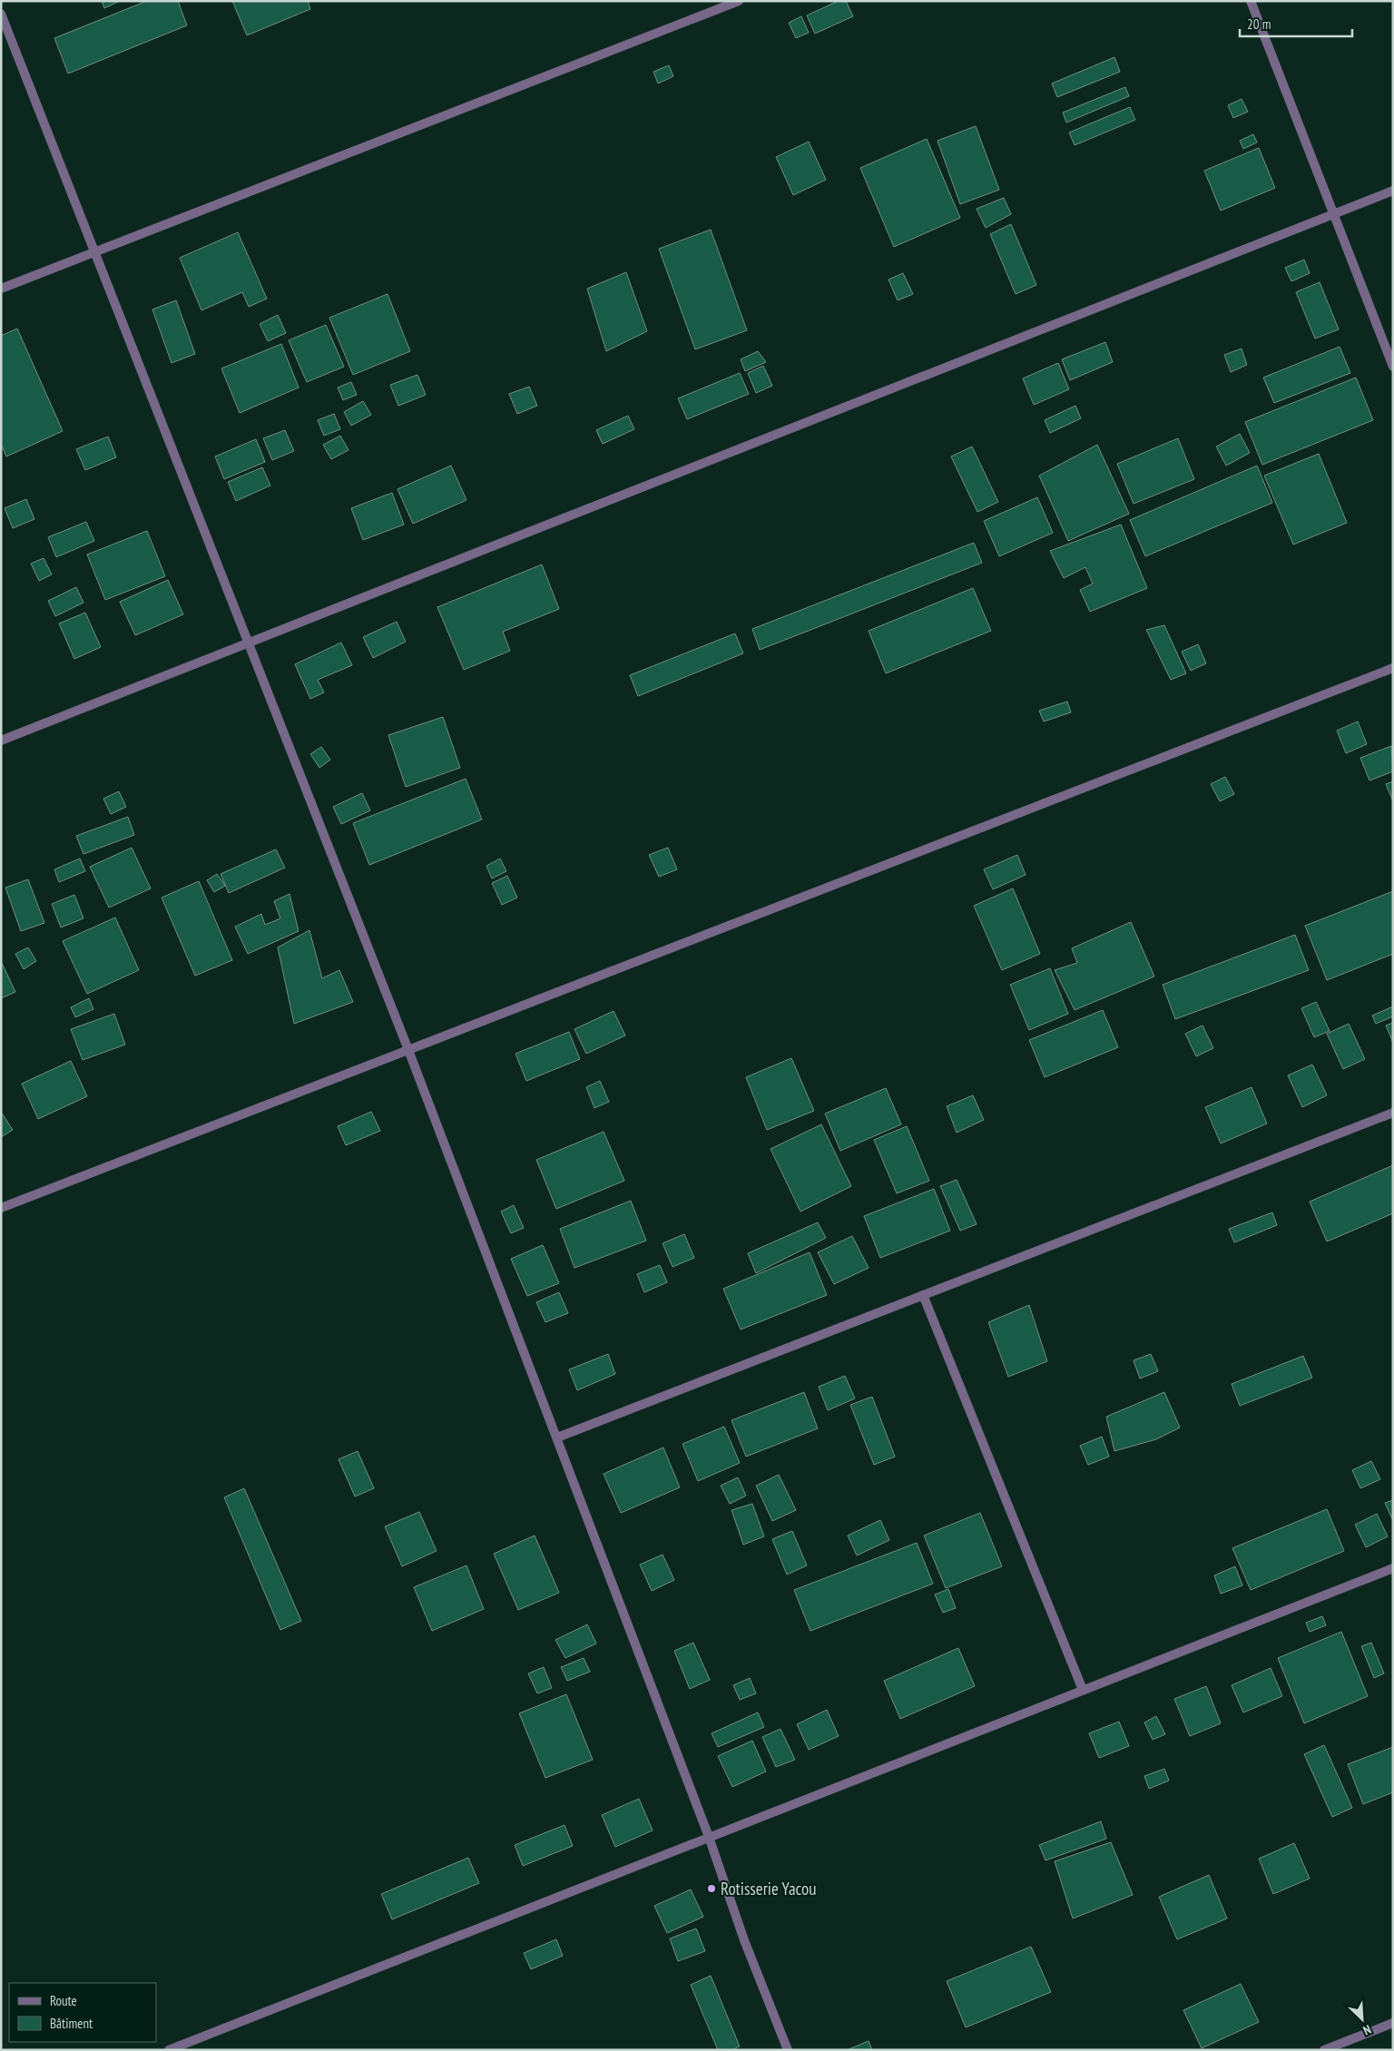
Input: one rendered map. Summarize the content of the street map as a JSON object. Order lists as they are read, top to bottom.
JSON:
{
  "places": ["Rotisserie Yacou"],
  "legend": ["Route", "Bâtiment"],
  "scale_bar": "20 m",
  "north": "bottom right"
}
